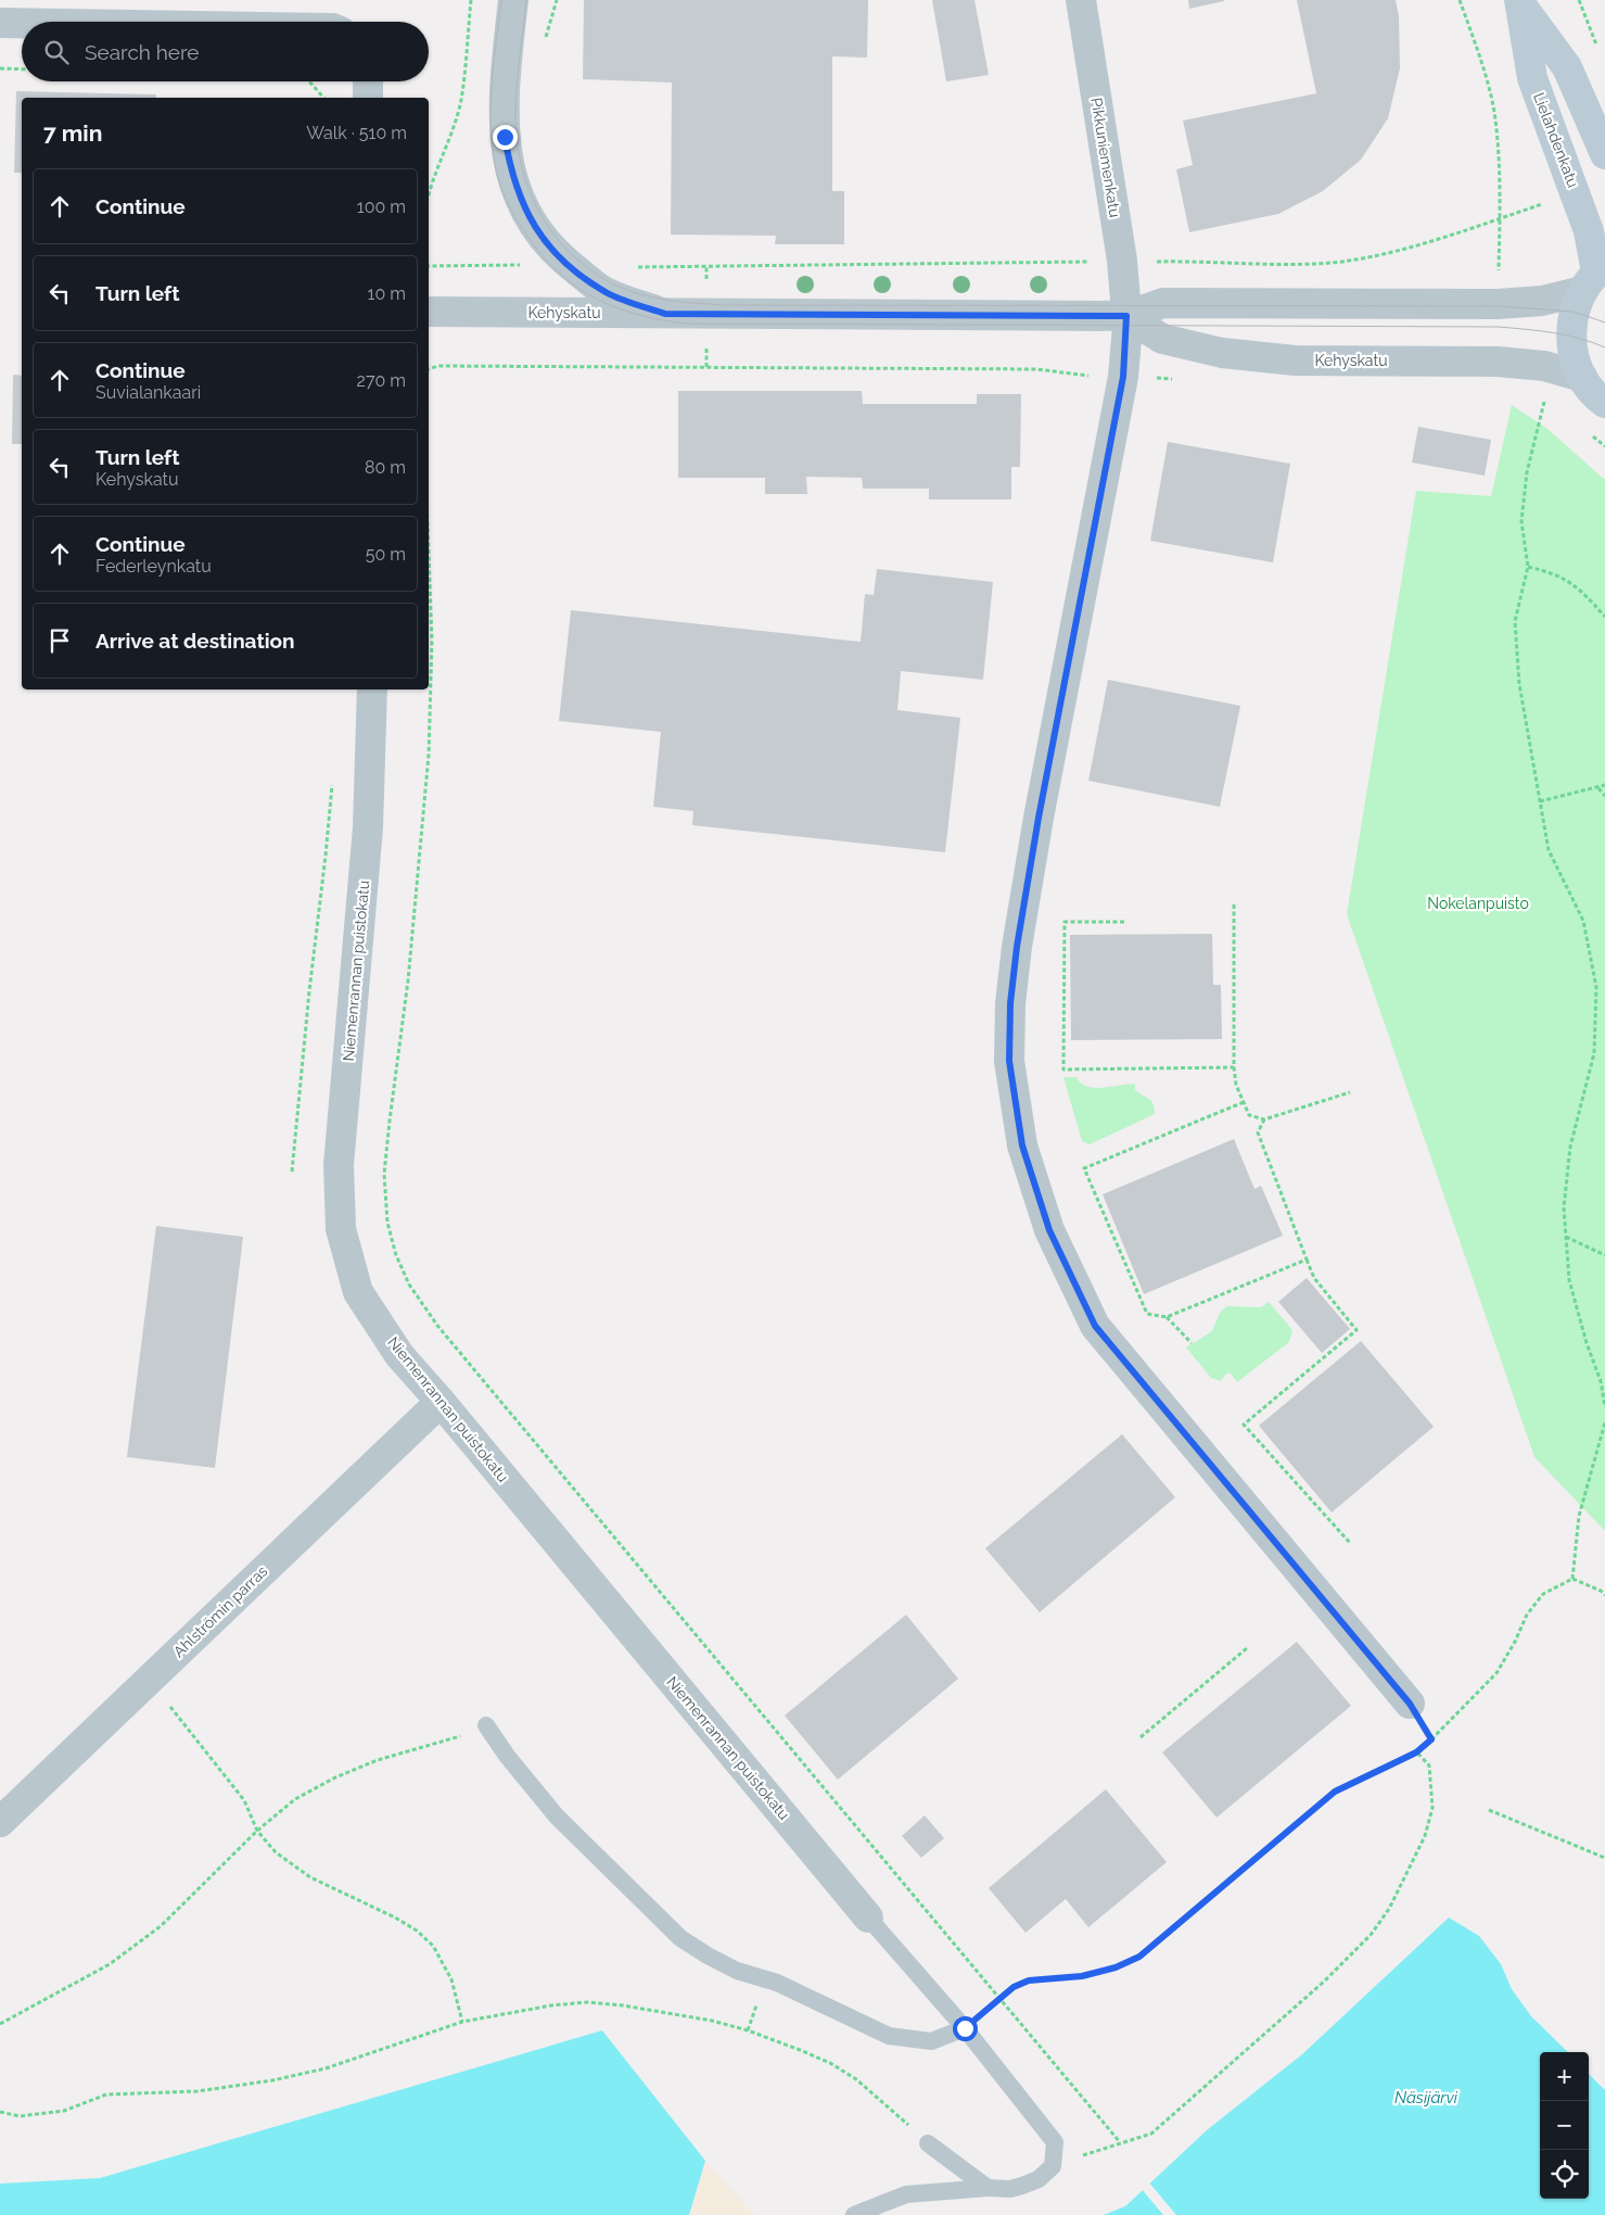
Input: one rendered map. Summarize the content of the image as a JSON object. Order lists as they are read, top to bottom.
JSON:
{
  "streets": {
    "main road": ["Lielahdenkatu"],
    "street": [
      "Pikkuniemenkatu",
      "Kehyskatu",
      "Niemenrannan puistokatu",
      "Ahlströmin parras"
    ]
  },
  "crossings": [
    ["Lielahdenkatu", "Kehyskatu"],
    ["Pikkuniemenkatu", "Kehyskatu"],
    ["Niemenrannan puistokatu", "Ahlströmin parras"]
  ],
  "water": ["Näsijärvi"],
  "parks": ["Nokelanpuisto"],
  "page": {
    "search": "Search here",
    "heading": ["7 min", "Walk · 510 m"],
    "list": [
      ["Continue", "100 m"],
      ["Turn left", "10 m"],
      ["Continue", "Suvialankaari", "270 m"],
      ["Turn left", "Kehyskatu", "80 m"],
      ["Continue", "Federleynkatu", "50 m"],
      "Arrive at destination"
    ],
    "map_buttons": ["+", "−"]
  }
}
